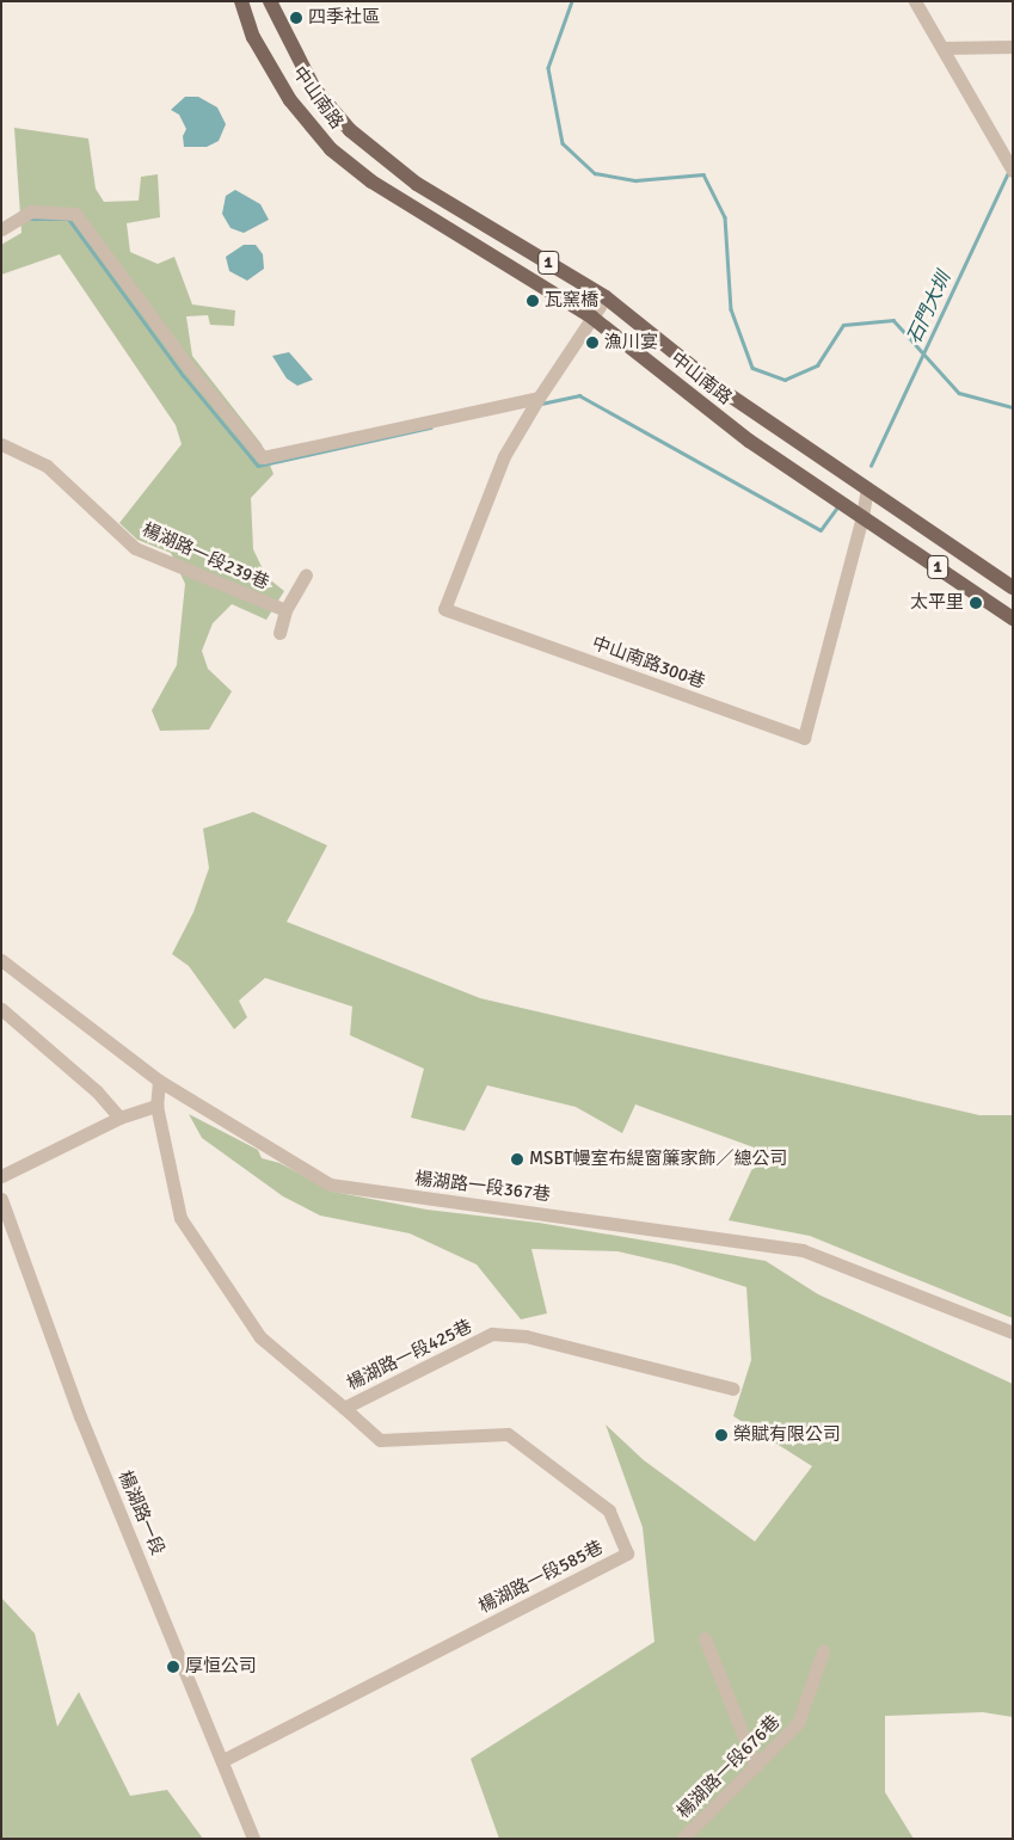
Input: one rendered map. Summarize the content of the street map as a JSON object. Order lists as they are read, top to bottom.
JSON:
{
  "streets": {
    "main road": ["中山南路", "1"],
    "street": [
      "楊湖路一段239巷",
      "中山南路300巷",
      "楊湖路一段367巷",
      "楊湖路一段425巷",
      "楊湖路一段",
      "楊湖路一段585巷",
      "楊湖路一段676巷"
    ]
  },
  "crossings": [
    ["中山南路", "中山南路300巷"],
    ["楊湖路一段367巷", "楊湖路一段425巷"],
    ["楊湖路一段425巷", "楊湖路一段585巷"],
    ["楊湖路一段", "楊湖路一段585巷"]
  ],
  "water": ["石門大圳"],
  "places": [
    "四季社區",
    "瓦窯橋",
    "漁川宴",
    "太平里",
    "MSBT幔室布緹窗簾家飾／總公司",
    "榮賦有限公司",
    "厚恒公司"
  ]
}
